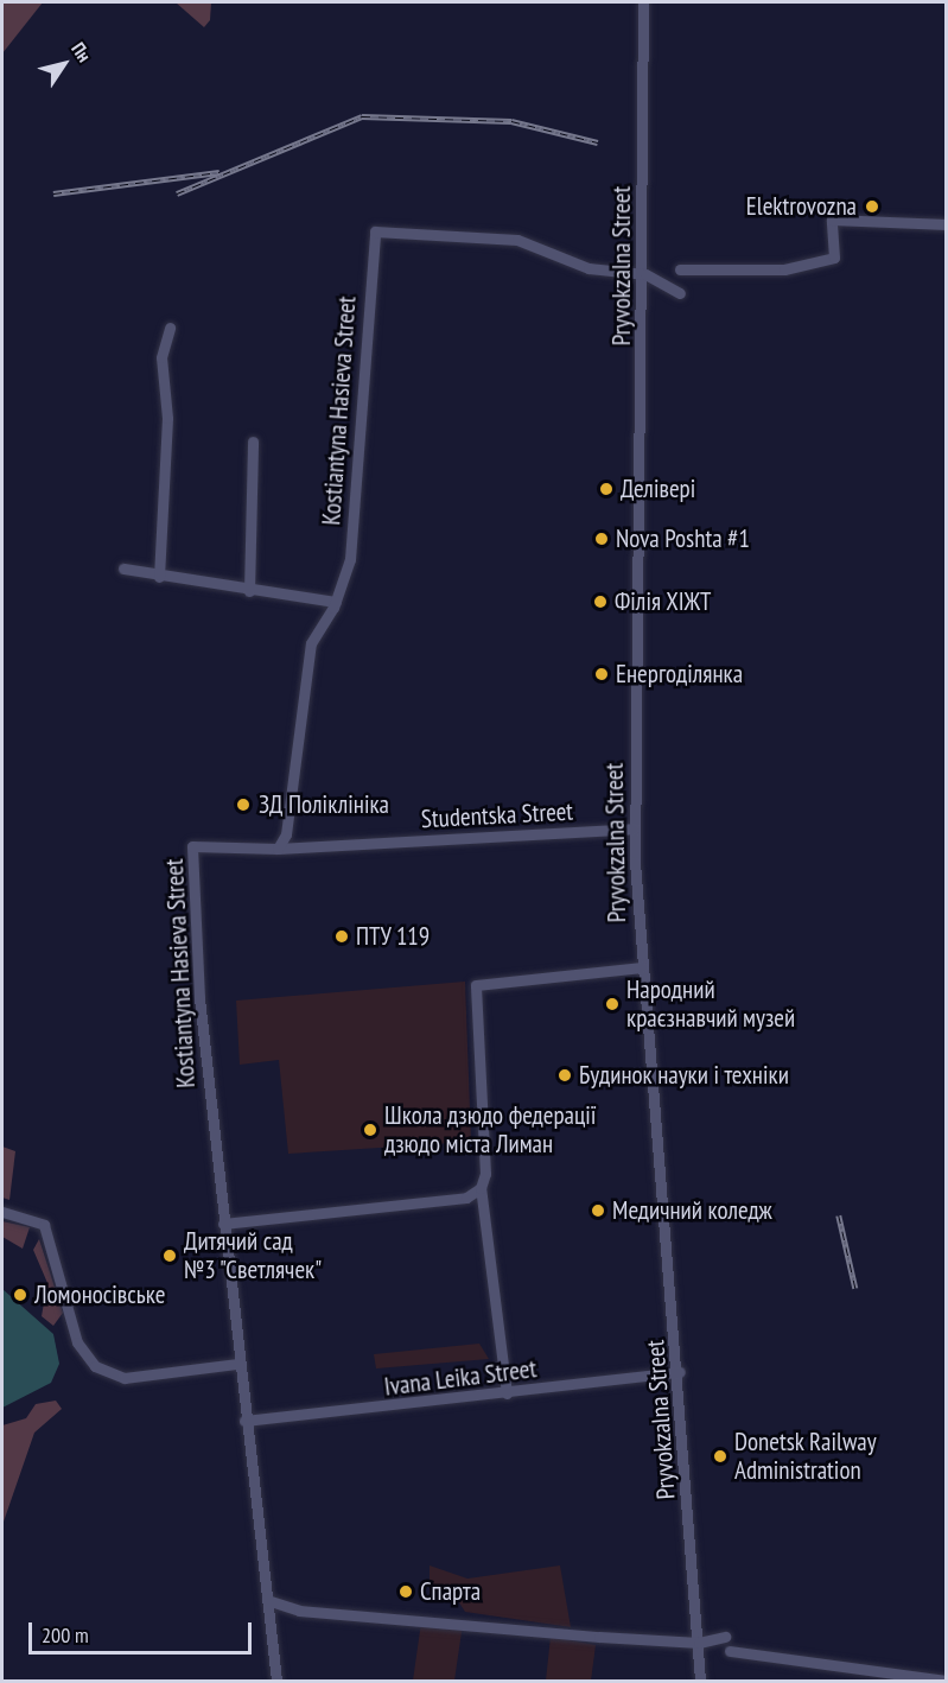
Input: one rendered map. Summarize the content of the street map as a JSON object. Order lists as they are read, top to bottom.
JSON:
{
  "streets": {
    "street": [
      "Pryvokzalna Street",
      "Kostiantyna Hasieva Street",
      "Studentska Street",
      "Ivana Leika Street"
    ]
  },
  "crossings": [
    ["Pryvokzalna Street", "Kostiantyna Hasieva Street"],
    ["Pryvokzalna Street", "Studentska Street"],
    ["Pryvokzalna Street", "Ivana Leika Street"],
    ["Kostiantyna Hasieva Street", "Studentska Street"],
    ["Kostiantyna Hasieva Street", "Ivana Leika Street"]
  ],
  "places": [
    "Elektrovozna",
    "Делівері",
    "Nova Poshta #1",
    "Філія ХІЖТ",
    "Енергоділянка",
    "ЗД Поліклініка",
    "ПТУ 119",
    "Народний краєзнавчий музей",
    "Будинок науки і техніки",
    "Школа дзюдо федерації дзюдо міста Лиман",
    "Медичний коледж",
    "Дитячий сад №3 \"Светлячек\"",
    "Ломоносівське",
    "Donetsk Railway Administration",
    "Спарта"
  ],
  "scale_bar": "200 m",
  "north": "top right"
}
